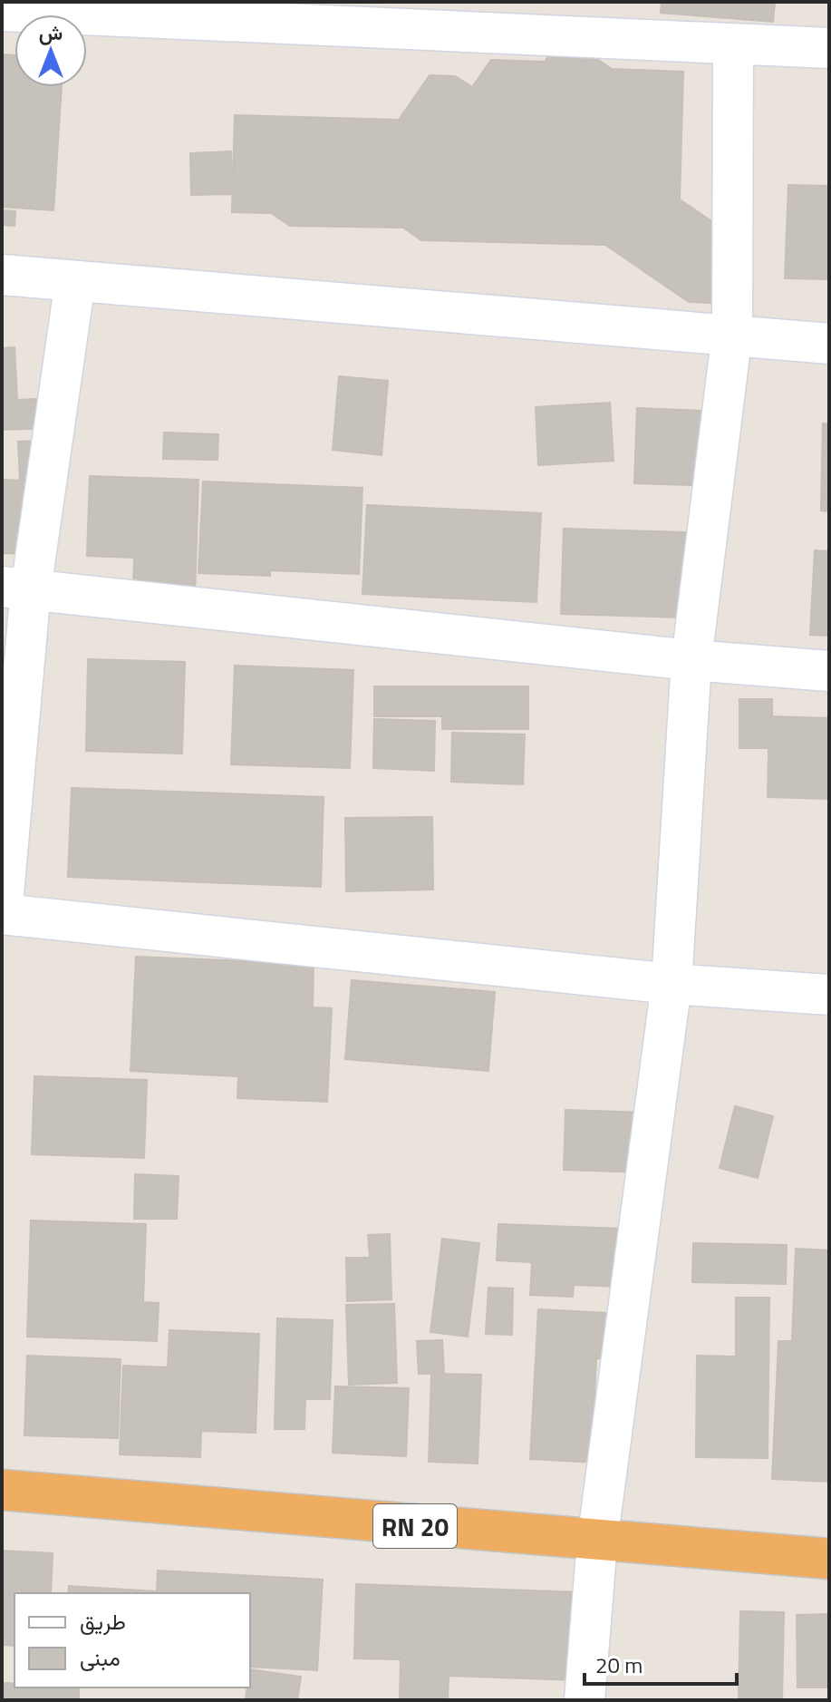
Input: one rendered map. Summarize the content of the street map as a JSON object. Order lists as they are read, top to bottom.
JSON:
{
  "streets": {
    "highway": ["RN 20"]
  },
  "legend": ["طريق", "مبنى"],
  "scale_bar": "20 m",
  "north": "top"
}
